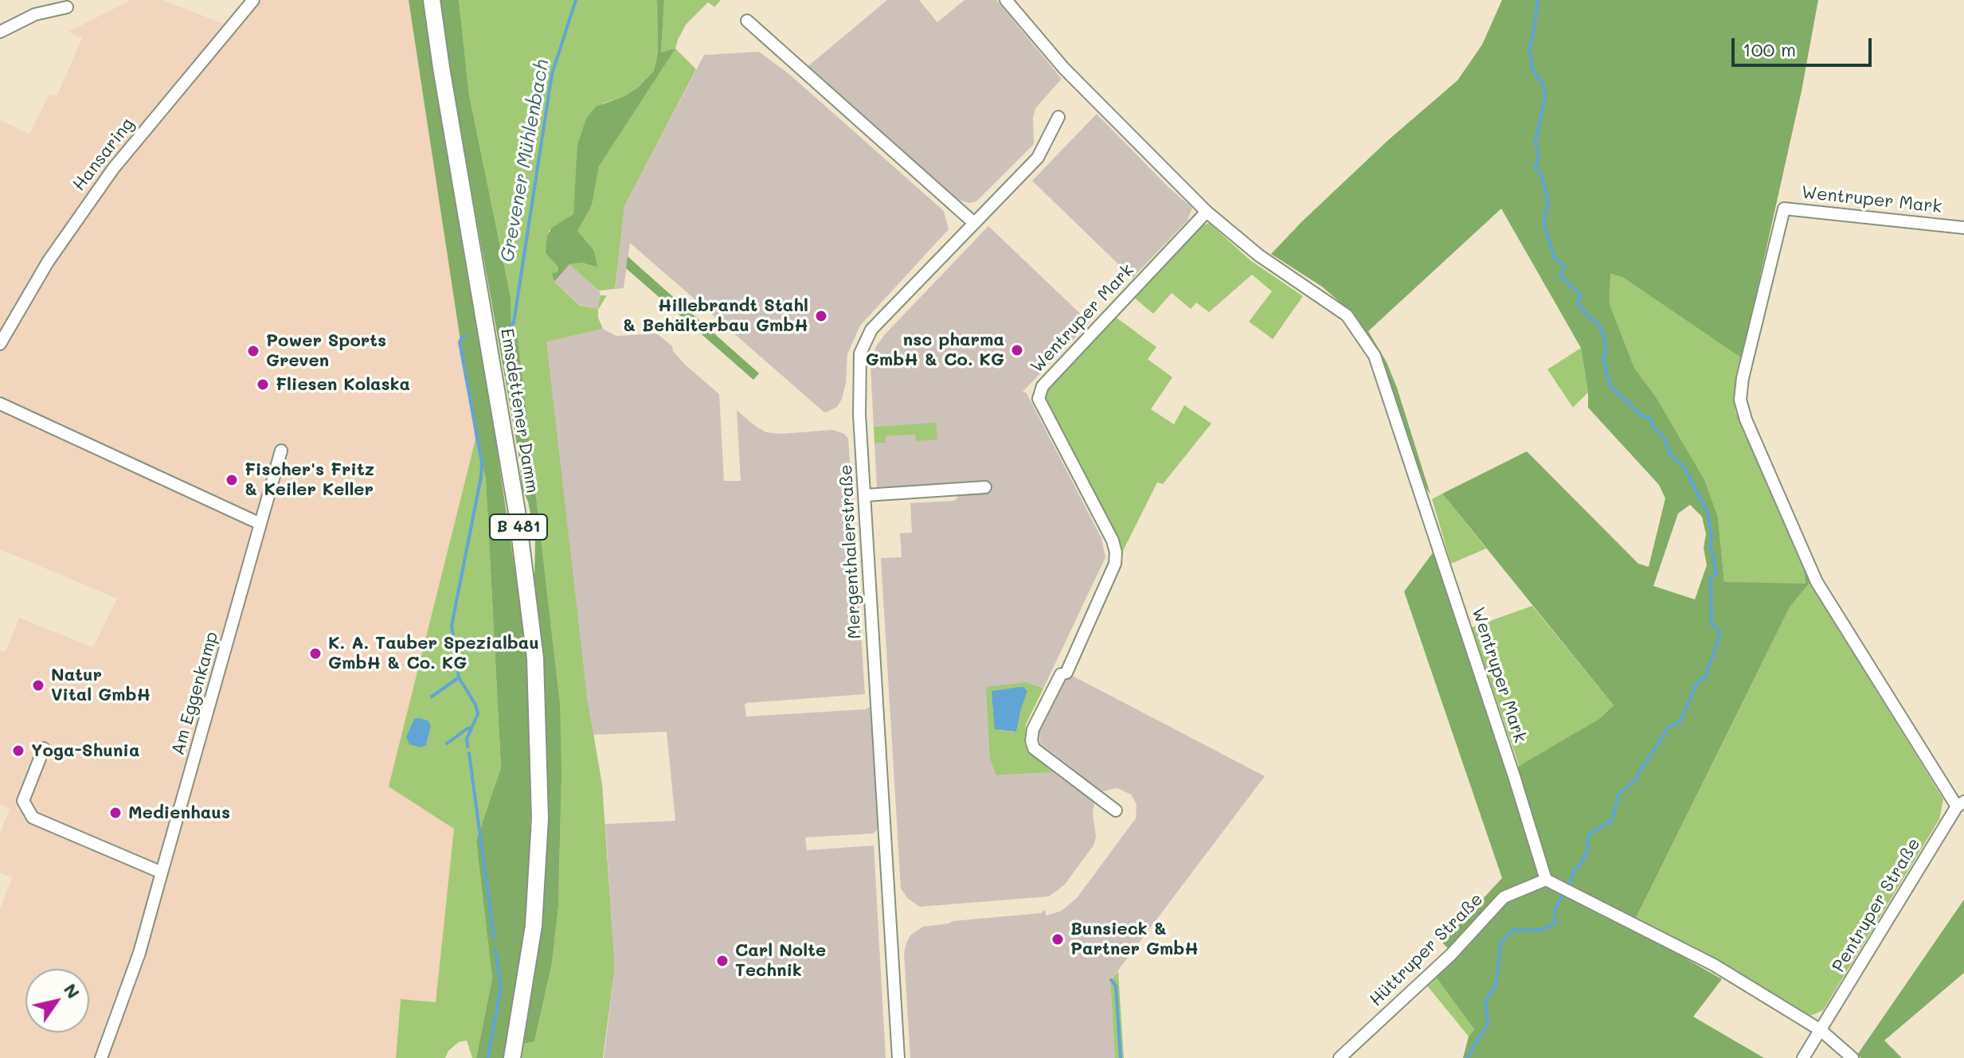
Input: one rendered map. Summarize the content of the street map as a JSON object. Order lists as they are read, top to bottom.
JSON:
{
  "streets": {
    "main road": ["Emsdettener Damm", "B 481"],
    "street": [
      "Hansaring",
      "Wentruper Mark",
      "Mergenthalerstraße",
      "Am Eggenkamp",
      "Pentruper Straße",
      "Hüttruper Straße"
    ]
  },
  "crossings": [
    ["Wentruper Mark", "Pentruper Straße"],
    ["Wentruper Mark", "Hüttruper Straße"]
  ],
  "water": ["Grevener Mühlenbach"],
  "places": [
    "Hillebrandt Stahl & Behälterbau GmbH",
    "nsc pharma GmbH & Co. KG",
    "Power Sports Greven",
    "Fliesen Kolaska",
    "Fischer's Fritz & Keiler Keller",
    "K. A. Tauber Spezialbau GmbH & Co. KG",
    "Natur Vital GmbH",
    "Yoga-Shunia",
    "Medienhaus",
    "Bunsieck & Partner GmbH",
    "Carl Nolte Technik"
  ],
  "scale_bar": "100 m",
  "north": "top right"
}
